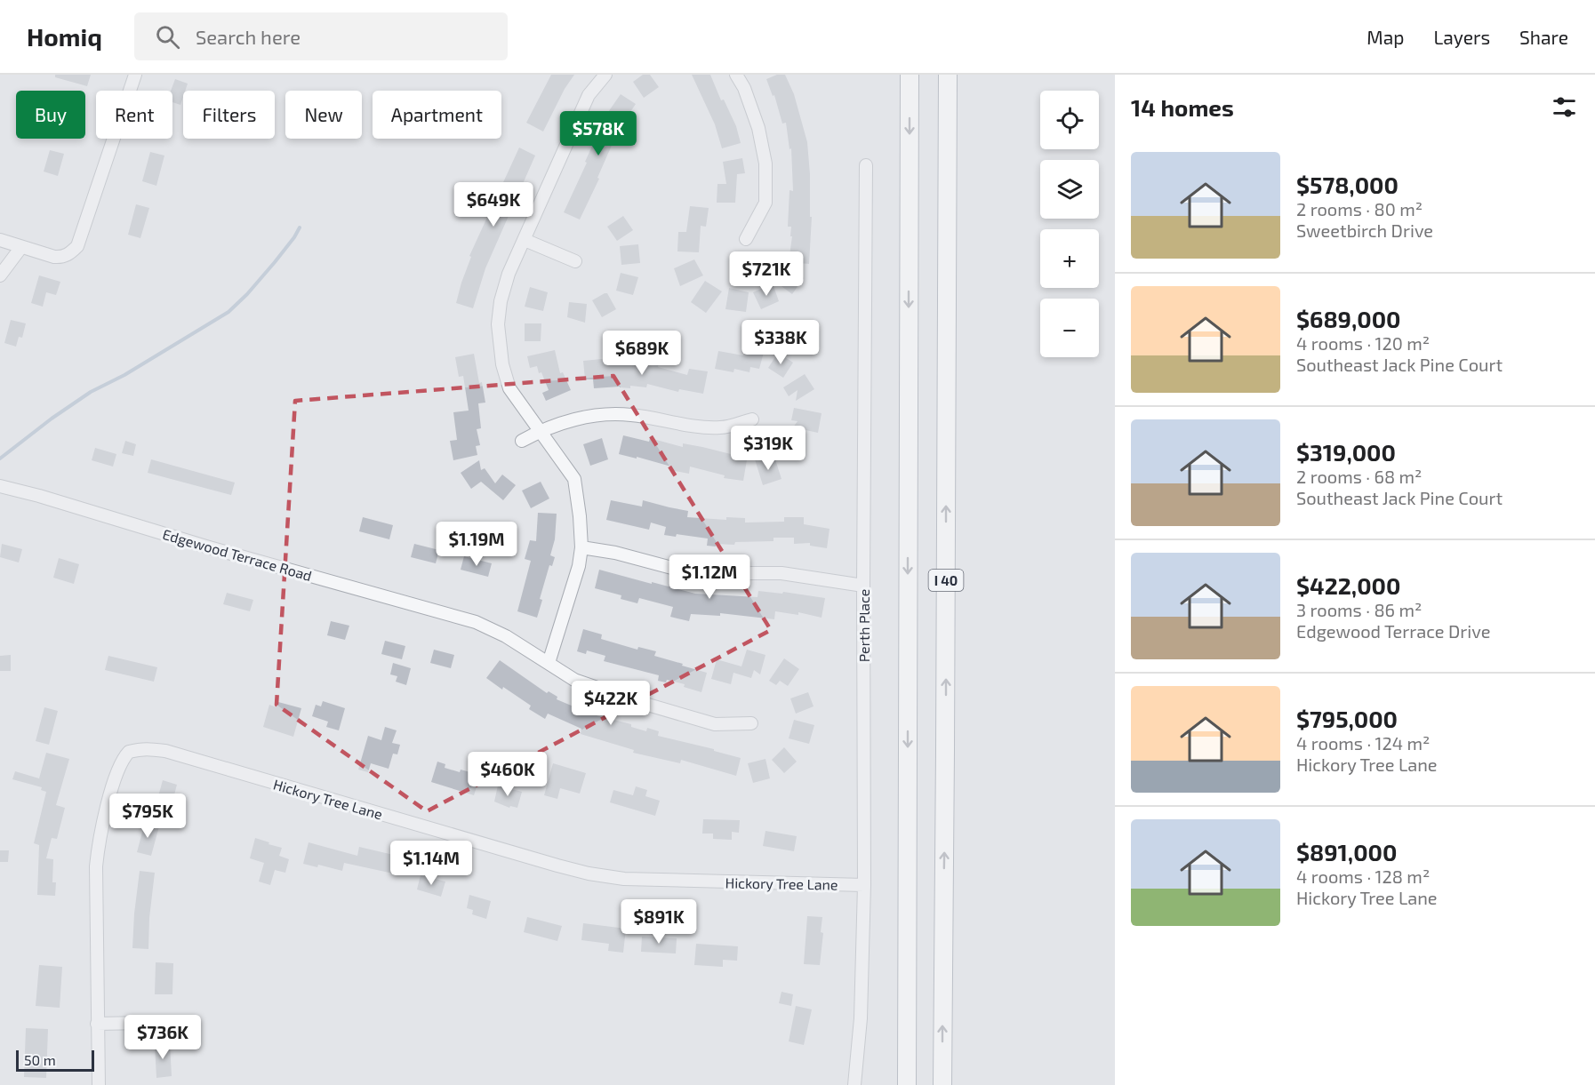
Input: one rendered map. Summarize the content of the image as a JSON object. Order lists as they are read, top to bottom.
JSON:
{
  "streets": {
    "highway": ["I 40"],
    "street": ["Edgewood Terrace Road", "Perth Place", "Hickory Tree Lane"]
  },
  "crossings": [
    ["Perth Place", "Hickory Tree Lane"]
  ],
  "scale_bar": "50 m",
  "page": {
    "header": "Homiq",
    "search": "Search here",
    "nav": ["Map", "Layers", "Share"],
    "heading": "14 homes",
    "map_buttons": ["+", "−"],
    "chip": [
      "Buy",
      "Rent",
      "Filters",
      "New",
      "Apartment"
    ],
    "price": [
      "$578K",
      "$649K",
      "$721K",
      "$338K",
      "$689K",
      "$319K",
      "$1.19M",
      "$1.12M",
      "$422K",
      "$460K",
      "$795K",
      "$1.14M",
      "$891K",
      "$736K"
    ],
    "list": [
      {
        "name": "$578,000",
        "note": "2 rooms · 80 m² · Sweetbirch Drive"
      },
      {
        "name": "$689,000",
        "note": "4 rooms · 120 m² · Southeast Jack Pine Court"
      },
      {
        "name": "$319,000",
        "note": "2 rooms · 68 m² · Southeast Jack Pine Court"
      },
      {
        "name": "$422,000",
        "note": "3 rooms · 86 m² · Edgewood Terrace Drive"
      },
      {
        "name": "$795,000",
        "note": "4 rooms · 124 m² · Hickory Tree Lane"
      },
      {
        "name": "$891,000",
        "note": "4 rooms · 128 m² · Hickory Tree Lane"
      }
    ],
    "scale": "50 m"
  }
}
